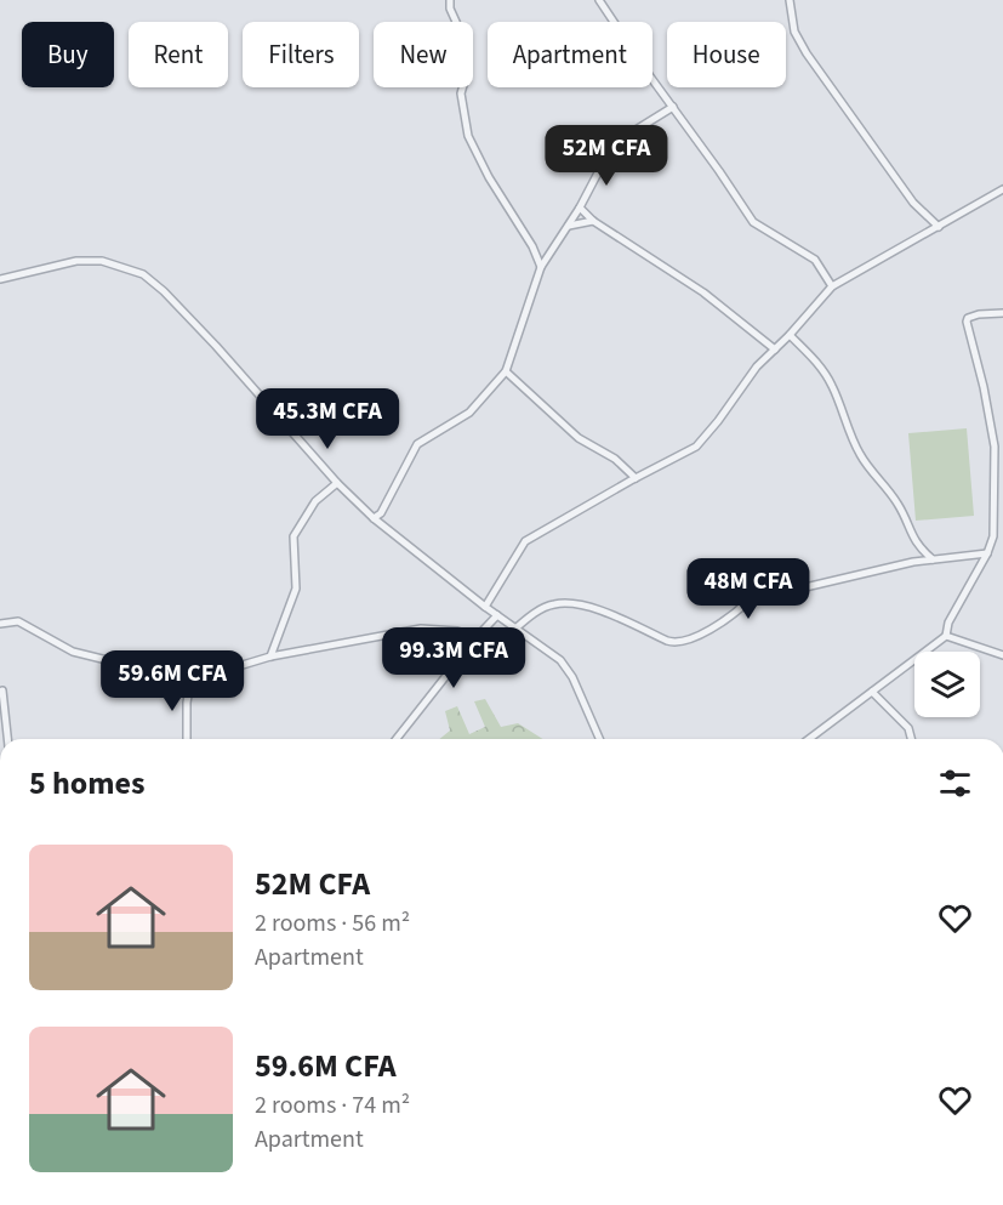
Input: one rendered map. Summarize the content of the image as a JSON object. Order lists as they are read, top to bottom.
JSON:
{
  "page": {
    "chip": [
      "Buy",
      "Rent",
      "Filters",
      "New",
      "Apartment",
      "House"
    ],
    "price": [
      "52M CFA",
      "45.3M CFA",
      "48M CFA",
      "99.3M CFA",
      "59.6M CFA"
    ],
    "heading": "5 homes",
    "list": [
      {
        "name": "52M CFA",
        "note": "2 rooms · 56 m² · Apartment"
      },
      {
        "name": "59.6M CFA",
        "note": "2 rooms · 74 m² · Apartment"
      }
    ]
  }
}
